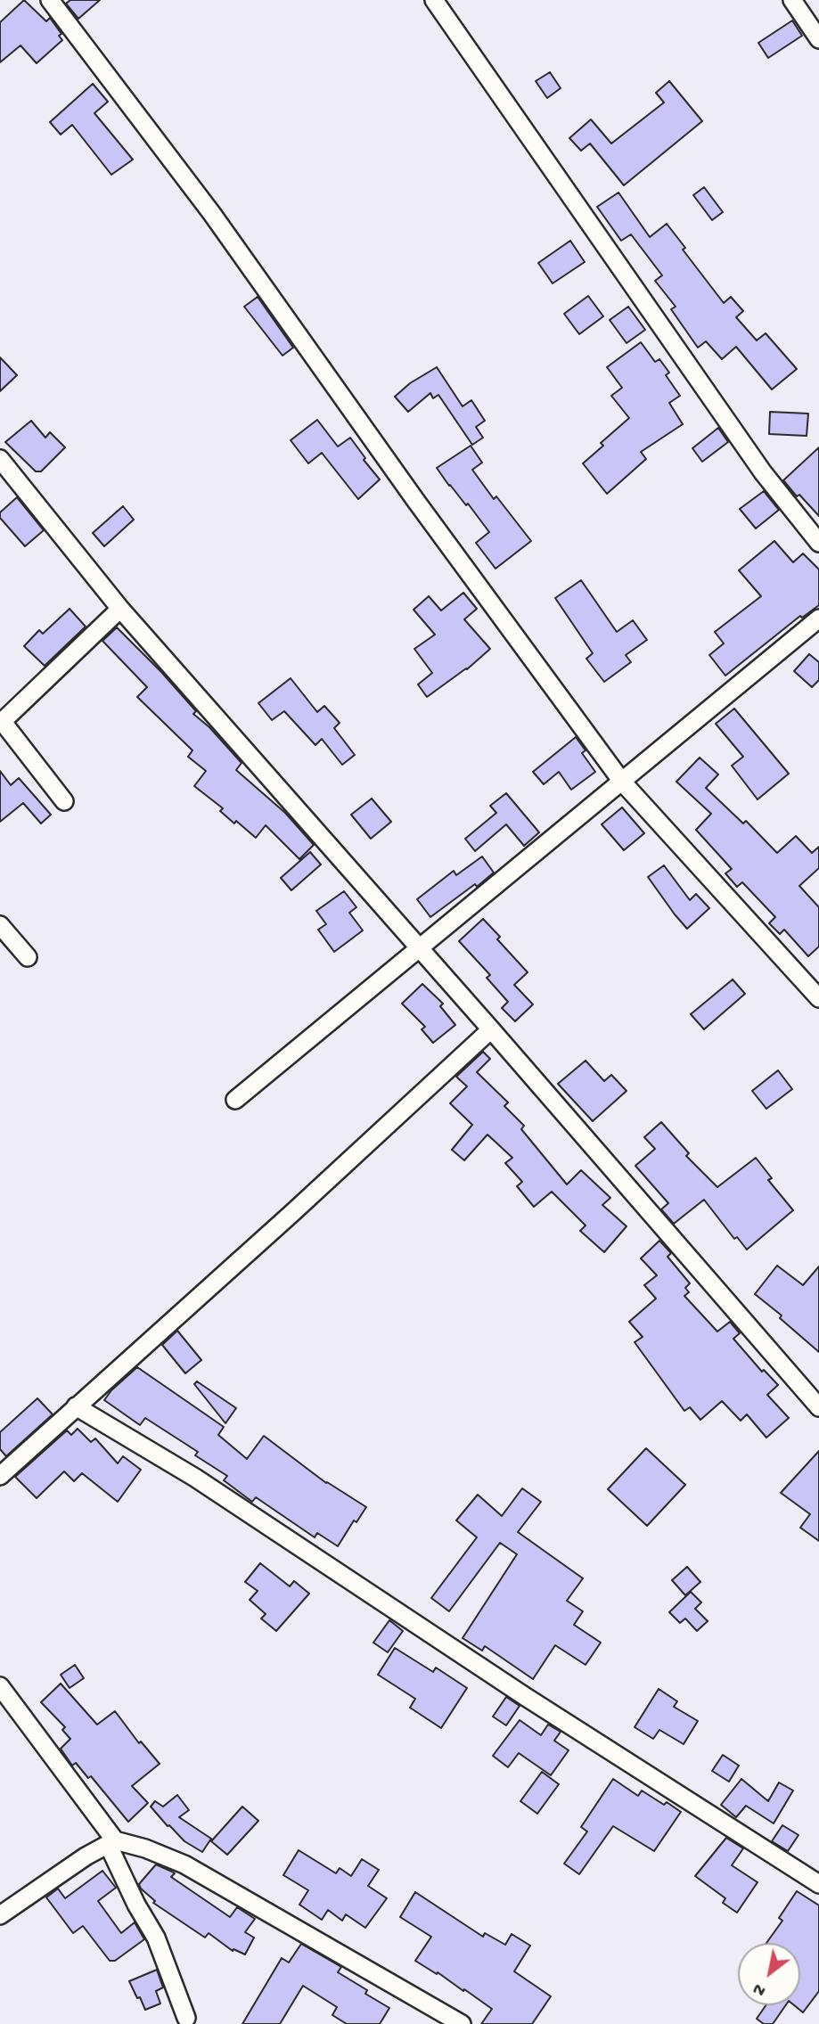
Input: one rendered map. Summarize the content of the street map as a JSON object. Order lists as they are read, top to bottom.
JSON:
{
  "north": "bottom left"
}
